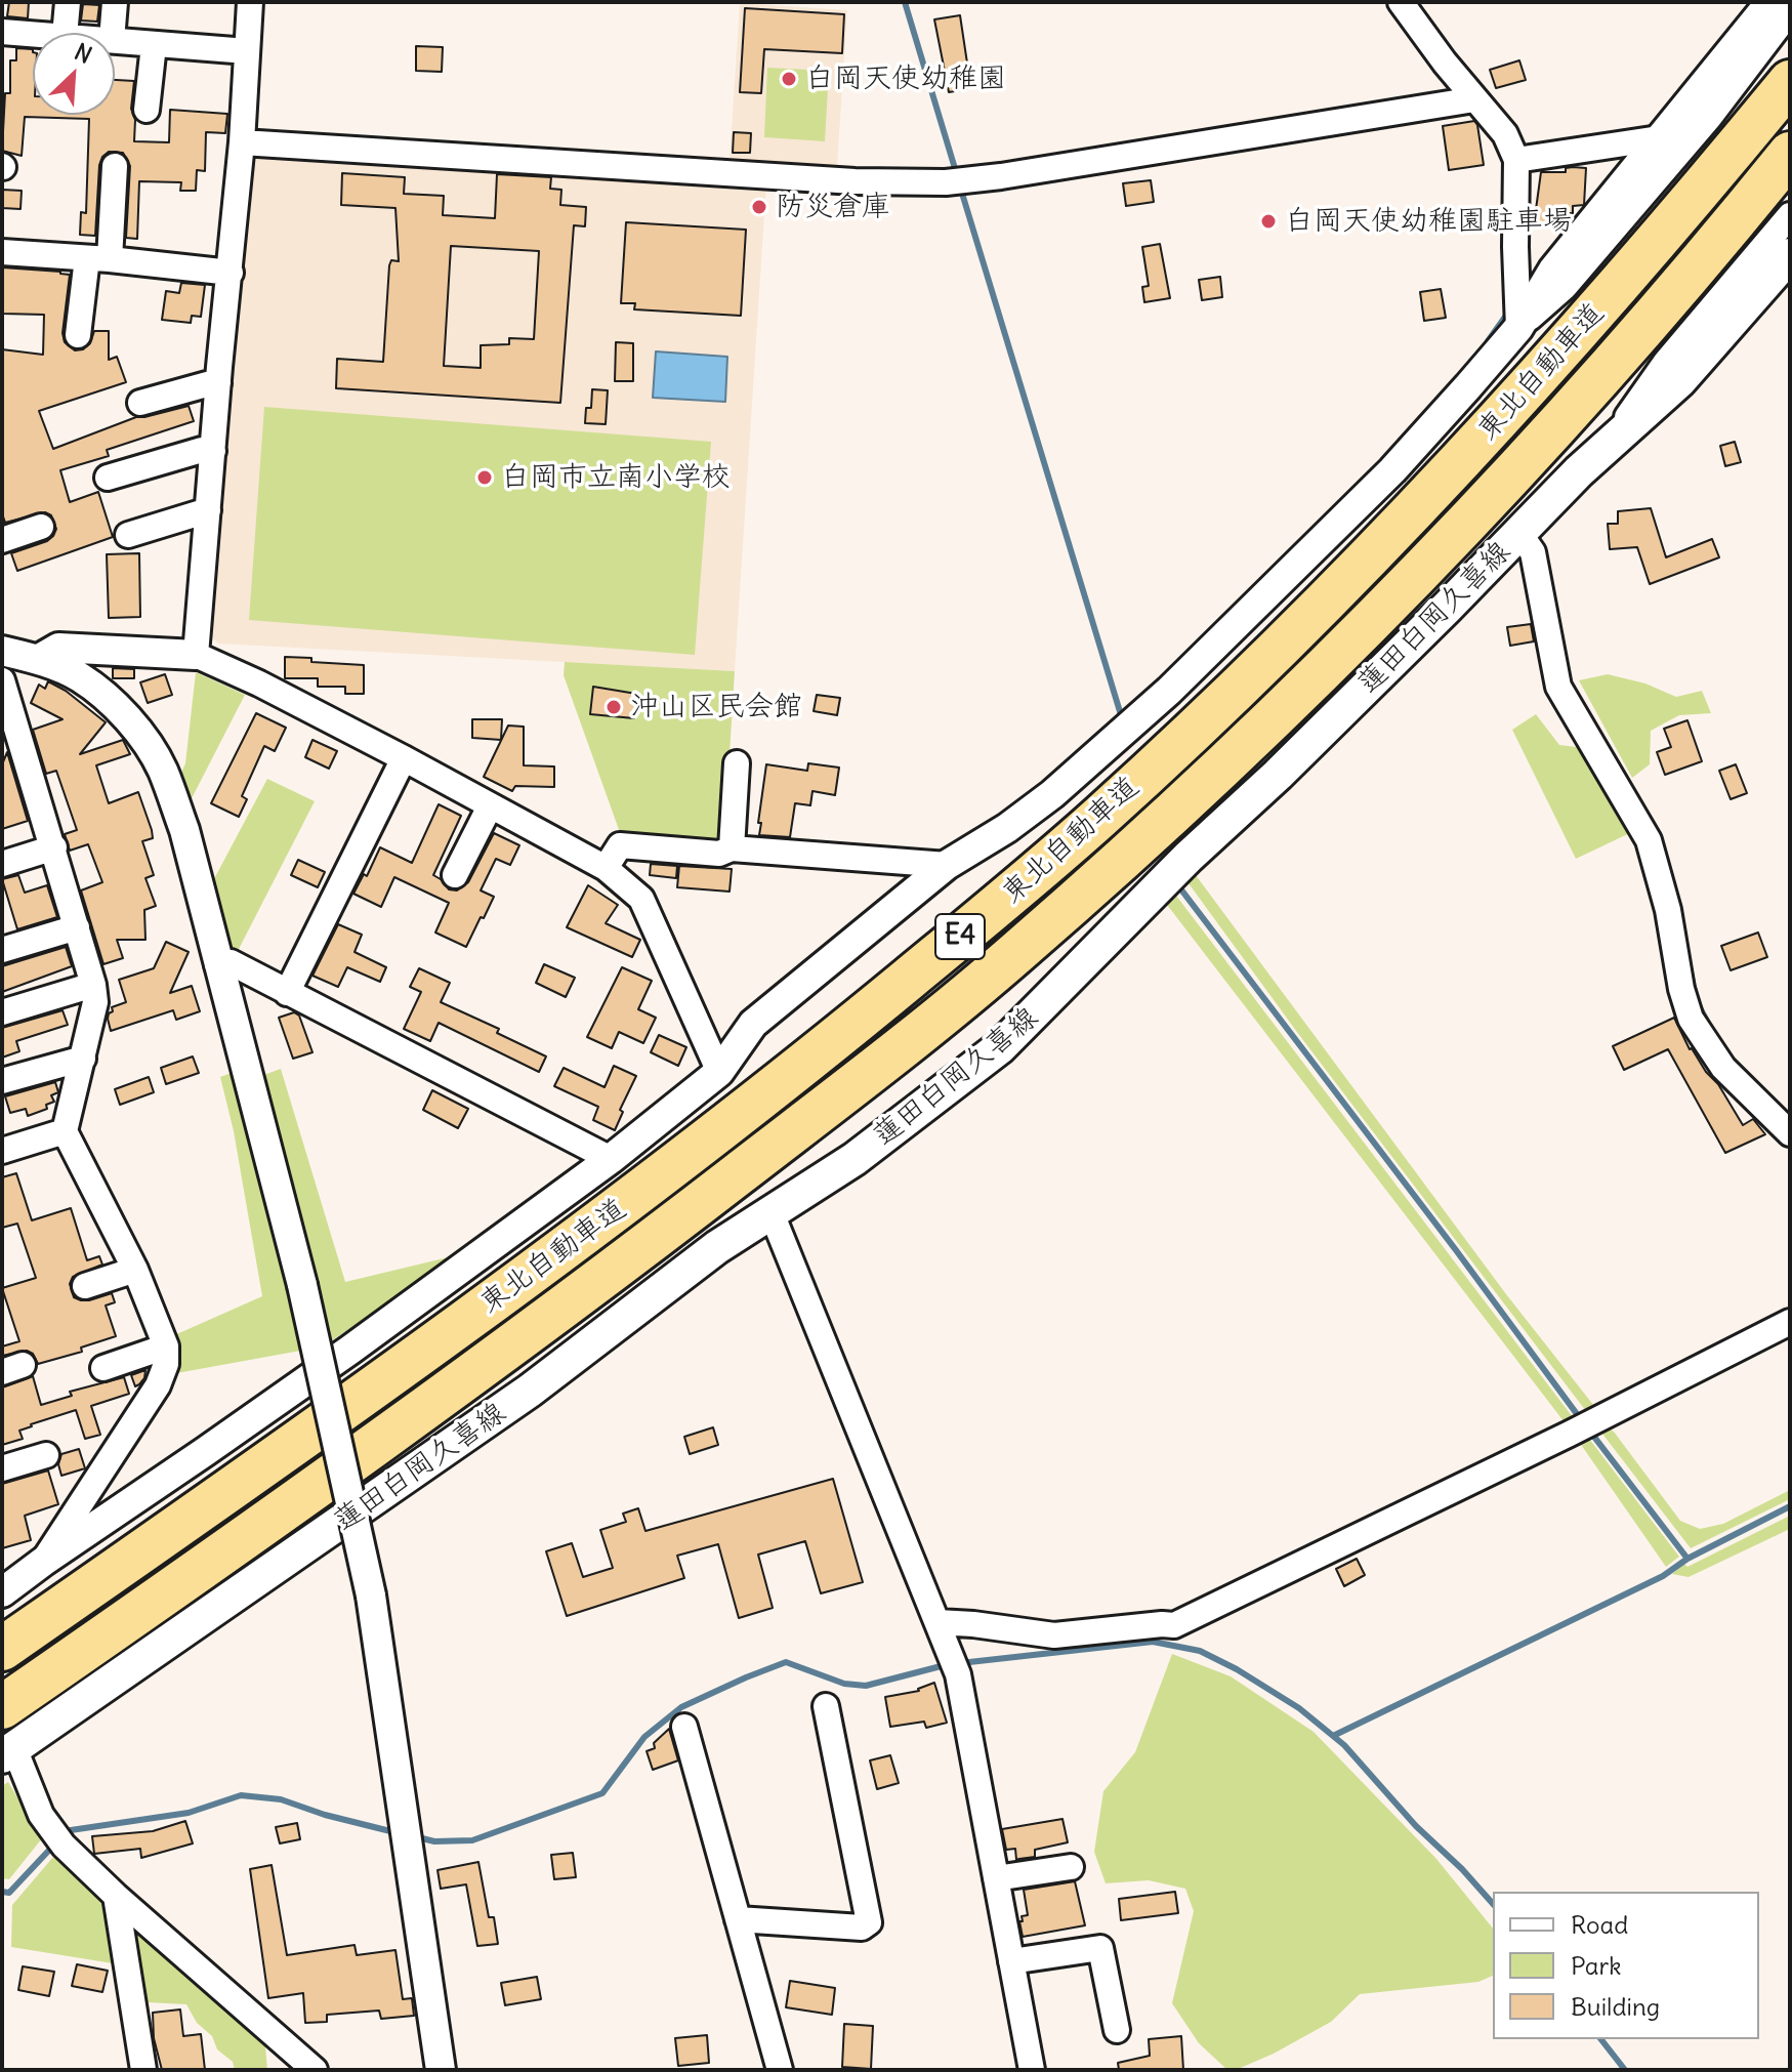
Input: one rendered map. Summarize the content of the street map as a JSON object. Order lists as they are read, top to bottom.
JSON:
{
  "streets": {
    "highway": ["東北自動車道", "E4"],
    "main road": ["蓮田白岡久喜線"]
  },
  "places": [
    "白岡天使幼稚園",
    "防災倉庫",
    "白岡天使幼稚園駐車場",
    "白岡市立南小学校",
    "沖山区民会館"
  ],
  "legend": ["Road", "Park", "Building"],
  "north": "top right"
}
